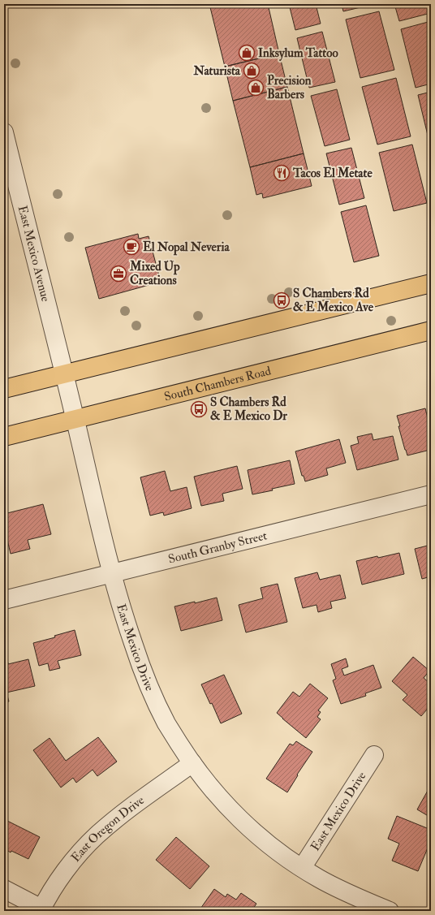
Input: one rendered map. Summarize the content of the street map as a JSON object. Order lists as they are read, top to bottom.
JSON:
{
  "streets": {
    "main road": ["South Chambers Road"],
    "street": [
      "East Mexico Avenue",
      "South Granby Street",
      "East Mexico Drive",
      "East Oregon Drive"
    ]
  },
  "crossings": [
    ["East Mexico Avenue", "East Mexico Drive"],
    ["South Chambers Road", "East Mexico Drive"],
    ["South Granby Street", "East Mexico Drive"],
    ["East Mexico Drive", "East Oregon Drive"]
  ],
  "places": {
    "shop": ["Inksylum Tattoo", "Naturista", "Precision Barbers"],
    "restaurant": ["Tacos El Metate"],
    "cafe": ["El Nopal Neveria"],
    "office": ["Mixed Up Creations"],
    "bus stop": ["S Chambers Rd & E Mexico Ave", "S Chambers Rd & E Mexico Dr"]
  }
}
